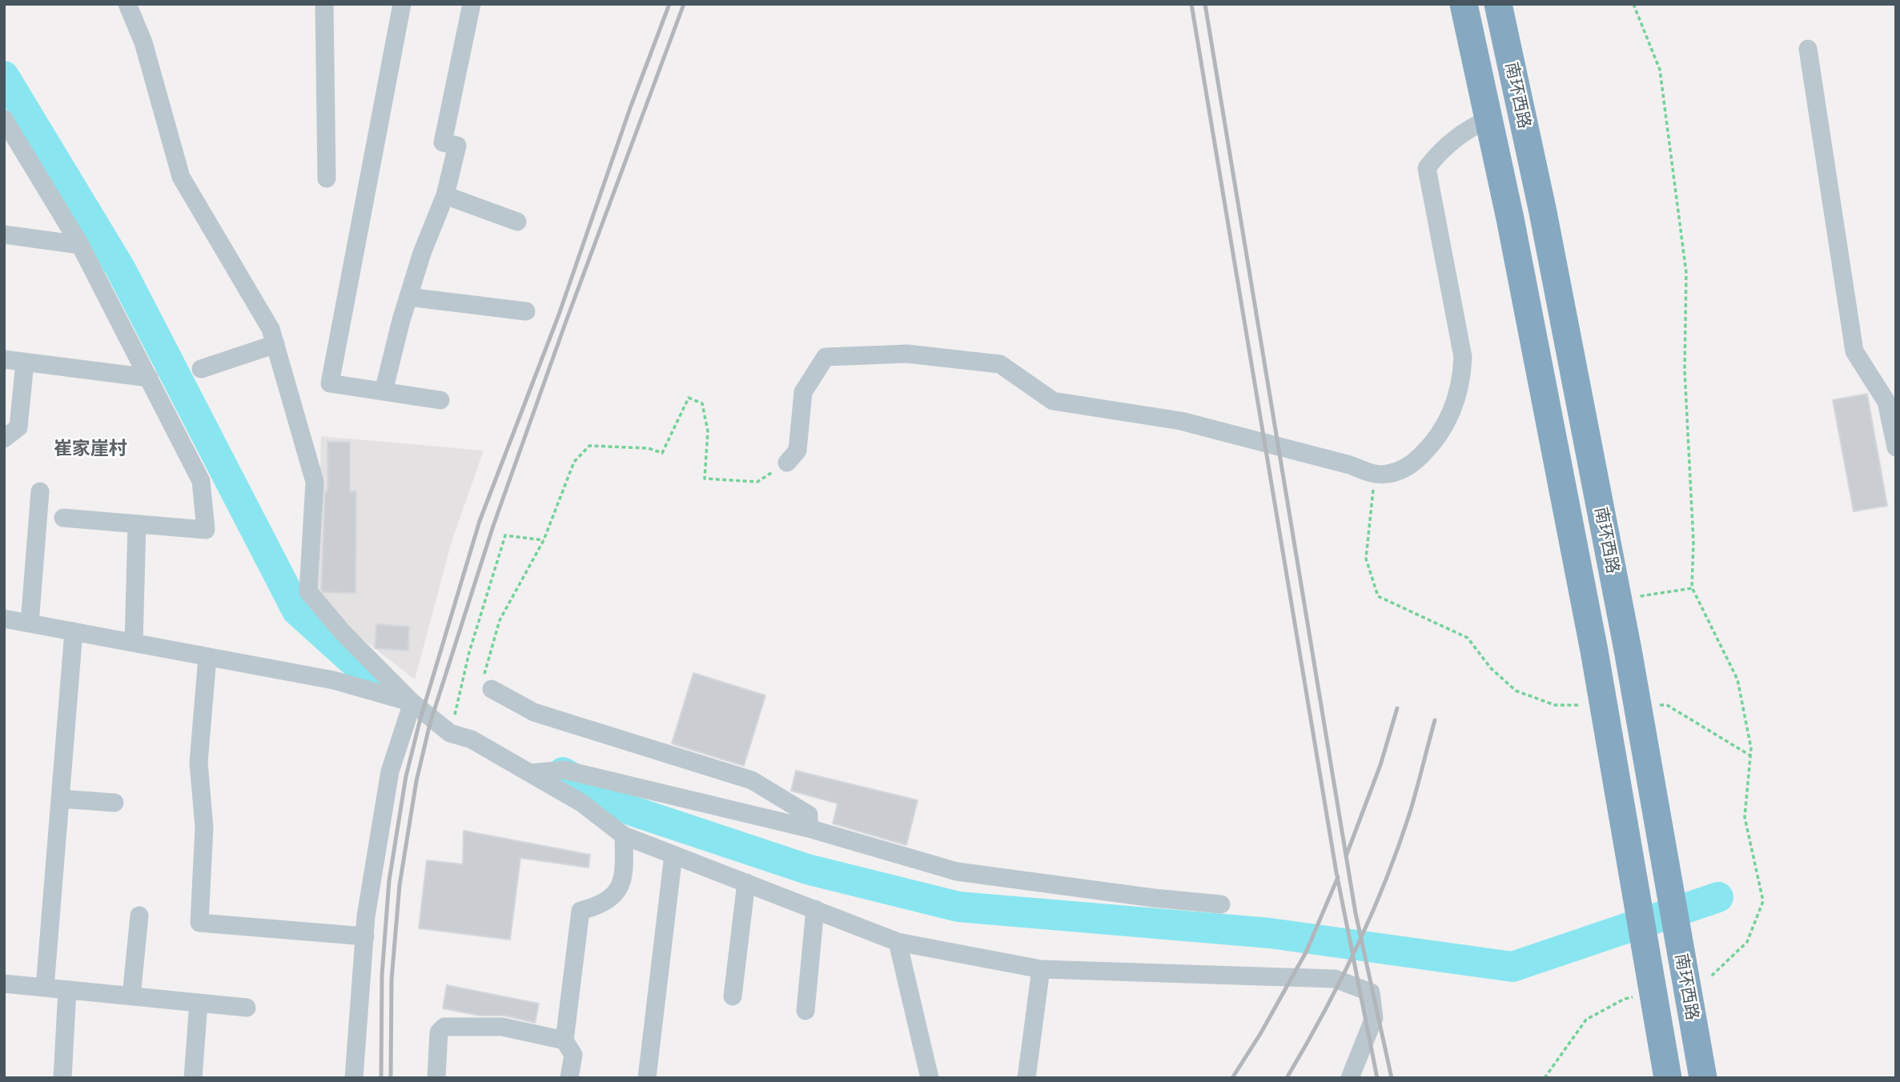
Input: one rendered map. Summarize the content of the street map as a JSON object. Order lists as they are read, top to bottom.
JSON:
{
  "streets": {
    "highway": ["南环西路"]
  },
  "districts": ["崔家崖村"]
}
